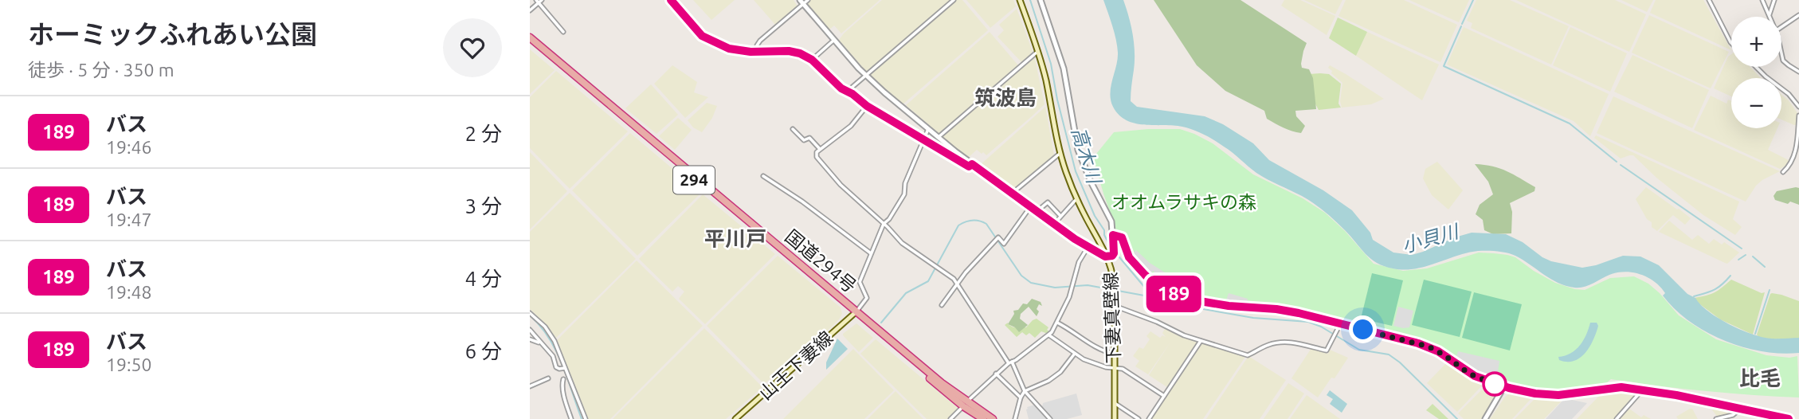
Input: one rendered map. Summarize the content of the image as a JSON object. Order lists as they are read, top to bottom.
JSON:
{
  "streets": {
    "highway": ["294", "国道294号"],
    "main road": ["下妻真壁線", "山王下妻線"]
  },
  "crossings": [
    ["国道294号", "山王下妻線"]
  ],
  "districts": ["筑波島", "平川戸", "比毛"],
  "water": ["高木川", "小貝川"],
  "parks": ["オオムラサキの森"],
  "lines": ["bus line 189"],
  "page": {
    "heading": ["ホーミックふれあい公園", "徒歩 · 5 分 · 350 m"],
    "on_map": "189",
    "map_buttons": ["+", "−"],
    "list": [
      {
        "mark": "189",
        "name": "バス",
        "note": "19:46",
        "value": "2 分"
      },
      {
        "mark": "189",
        "name": "バス",
        "note": "19:47",
        "value": "3 分"
      },
      {
        "mark": "189",
        "name": "バス",
        "note": "19:48",
        "value": "4 分"
      },
      {
        "mark": "189",
        "name": "バス",
        "note": "19:50",
        "value": "6 分"
      }
    ]
  }
}
